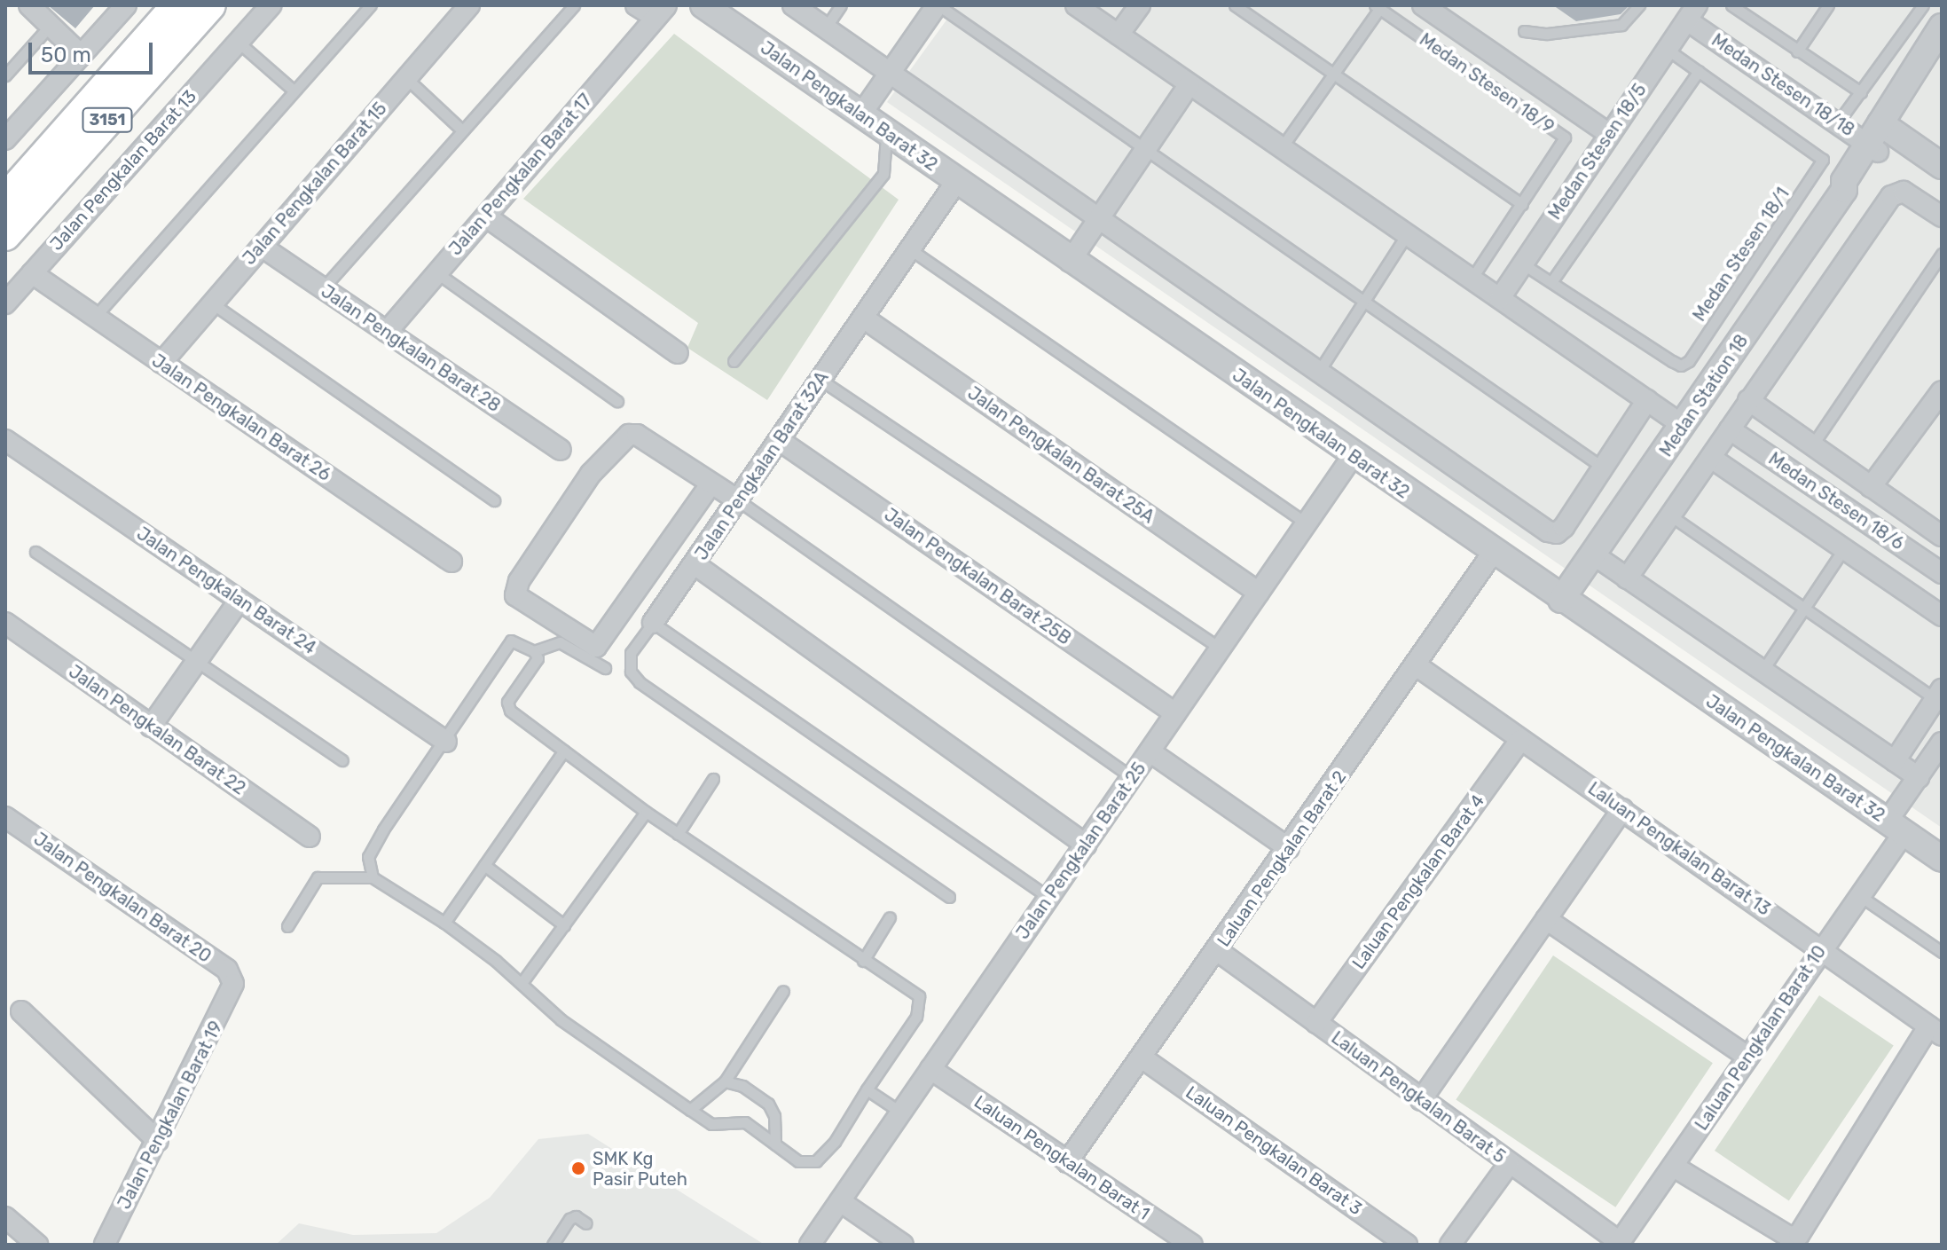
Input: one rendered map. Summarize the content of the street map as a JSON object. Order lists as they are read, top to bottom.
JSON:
{
  "streets": {
    "main road": ["3151"],
    "street": [
      "Medan Stesen 18/9",
      "Medan Stesen 18/18",
      "Jalan Pengkalan Barat 32",
      "Medan Stesen 18/5",
      "Jalan Pengkalan Barat 13",
      "Jalan Pengkalan Barat 17",
      "Jalan Pengkalan Barat 15",
      "Jalan Pengkalan Barat 28",
      "Medan Station 18",
      "Jalan Pengkalan Barat 26",
      "Jalan Pengkalan Barat 25A",
      "Jalan Pengkalan Barat 32A",
      "Medan Stesen 18/6",
      "Jalan Pengkalan Barat 25B",
      "Jalan Pengkalan Barat 24",
      "Jalan Pengkalan Barat 22",
      "Laluan Pengkalan Barat 13",
      "Jalan Pengkalan Barat 25",
      "Laluan Pengkalan Barat 2",
      "Laluan Pengkalan Barat 4",
      "Jalan Pengkalan Barat 20",
      "Laluan Pengkalan Barat 10",
      "Laluan Pengkalan Barat 5",
      "Jalan Pengkalan Barat 19",
      "Laluan Pengkalan Barat 3",
      "Laluan Pengkalan Barat 1"
    ],
    "lane": ["Medan Stesen 18/1"]
  },
  "crossings": [
    ["Medan Stesen 18/9", "Medan Stesen 18/5"],
    ["Medan Stesen 18/18", "Medan Stesen 18/5"],
    ["Medan Stesen 18/18", "Medan Station 18"],
    ["Jalan Pengkalan Barat 32", "Medan Station 18"],
    ["Jalan Pengkalan Barat 32", "Jalan Pengkalan Barat 32A"],
    ["Jalan Pengkalan Barat 32", "Jalan Pengkalan Barat 25"],
    ["Jalan Pengkalan Barat 32", "Laluan Pengkalan Barat 2"],
    ["Jalan Pengkalan Barat 32", "Laluan Pengkalan Barat 10"],
    ["Medan Stesen 18/5", "Medan Stesen 18/1"],
    ["Jalan Pengkalan Barat 13", "Jalan Pengkalan Barat 26"],
    ["Jalan Pengkalan Barat 17", "Jalan Pengkalan Barat 28"],
    ["Jalan Pengkalan Barat 15", "Jalan Pengkalan Barat 28"],
    ["Jalan Pengkalan Barat 15", "Jalan Pengkalan Barat 26"],
    ["Jalan Pengkalan Barat 25A", "Jalan Pengkalan Barat 32A"],
    ["Jalan Pengkalan Barat 25A", "Jalan Pengkalan Barat 25"],
    ["Jalan Pengkalan Barat 32A", "Jalan Pengkalan Barat 25B"],
    ["Jalan Pengkalan Barat 32A", "Jalan Pengkalan Barat 25"],
    ["Jalan Pengkalan Barat 25B", "Jalan Pengkalan Barat 25"],
    ["Laluan Pengkalan Barat 13", "Laluan Pengkalan Barat 2"],
    ["Laluan Pengkalan Barat 13", "Laluan Pengkalan Barat 4"],
    ["Laluan Pengkalan Barat 13", "Laluan Pengkalan Barat 10"],
    ["Jalan Pengkalan Barat 25", "Laluan Pengkalan Barat 1"],
    ["Laluan Pengkalan Barat 2", "Laluan Pengkalan Barat 5"],
    ["Laluan Pengkalan Barat 2", "Laluan Pengkalan Barat 3"],
    ["Laluan Pengkalan Barat 2", "Laluan Pengkalan Barat 1"],
    ["Laluan Pengkalan Barat 4", "Laluan Pengkalan Barat 5"],
    ["Jalan Pengkalan Barat 20", "Jalan Pengkalan Barat 19"],
    ["Laluan Pengkalan Barat 10", "Laluan Pengkalan Barat 5"]
  ],
  "places": ["SMK Kg Pasir Puteh"],
  "scale_bar": "50 m"
}
